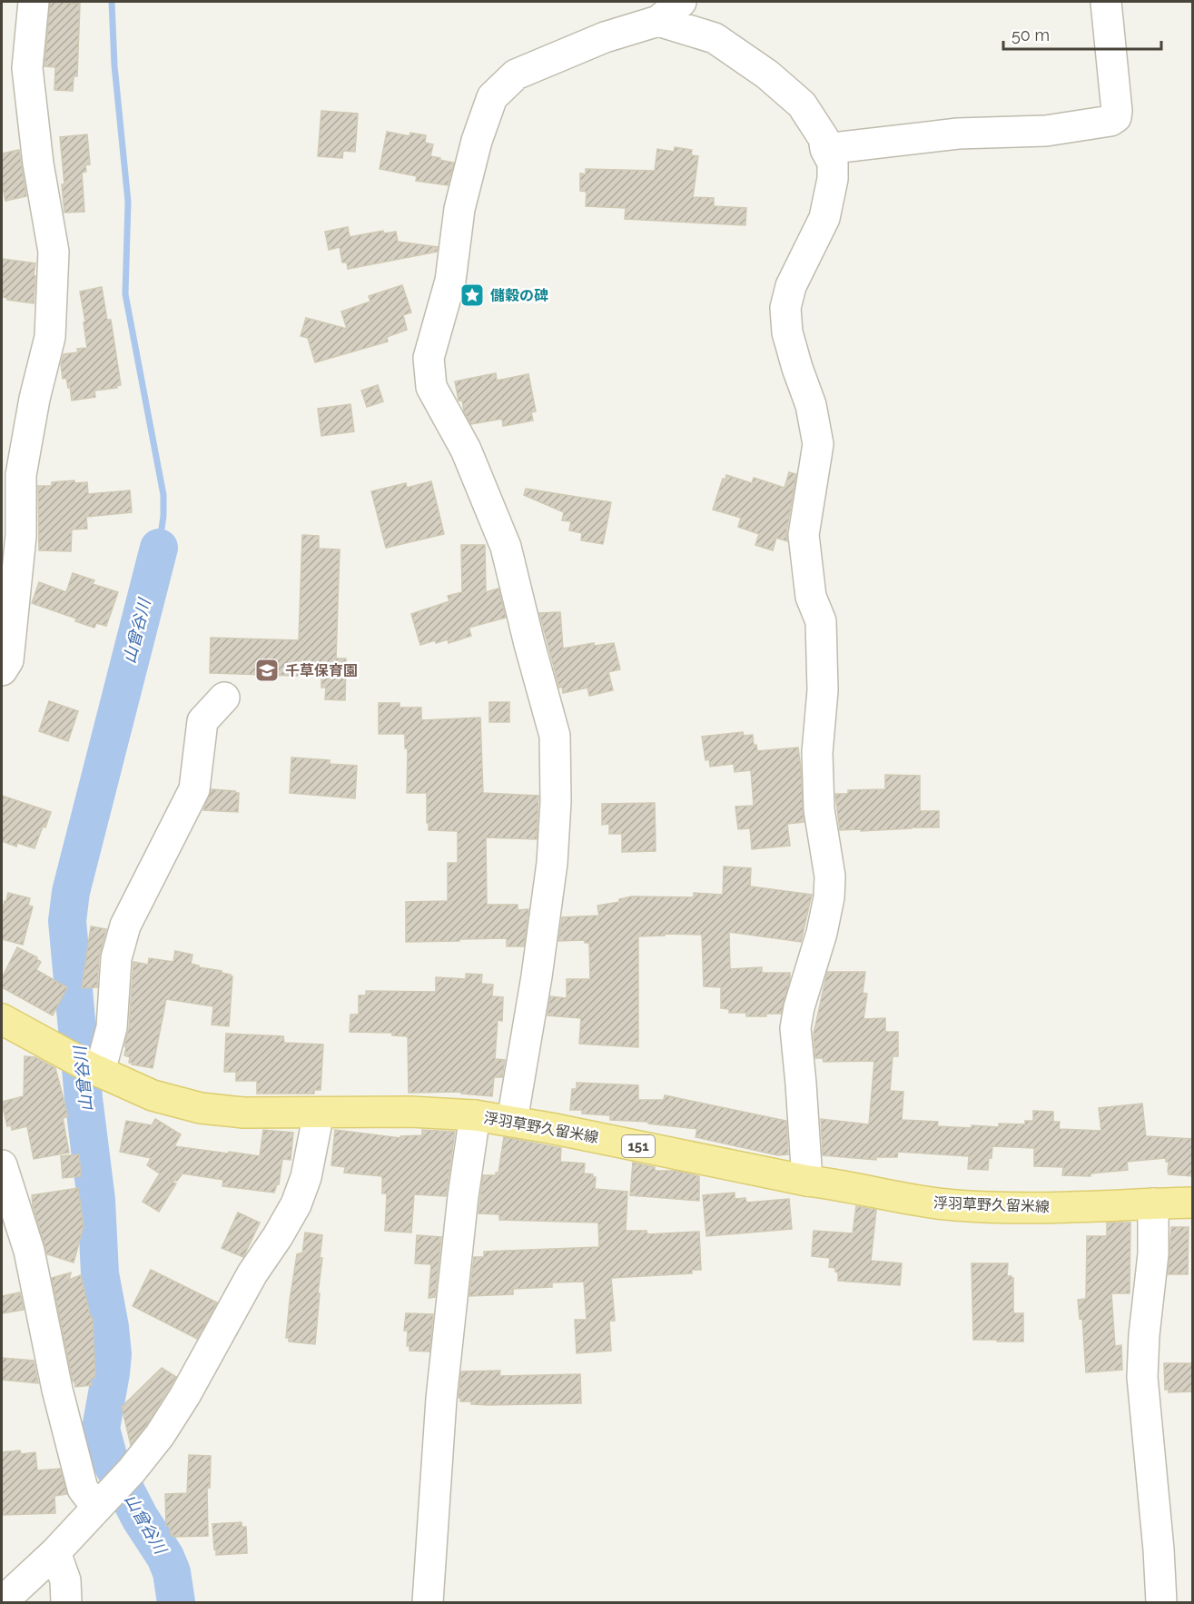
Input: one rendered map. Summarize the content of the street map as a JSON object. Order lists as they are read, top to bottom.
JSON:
{
  "streets": {
    "main road": ["浮羽草野久留米線", "151"]
  },
  "water": ["山曾谷川"],
  "places": {
    "place": ["儲穀の碑"],
    "school or university": ["千草保育園"]
  },
  "scale_bar": "50 m"
}
